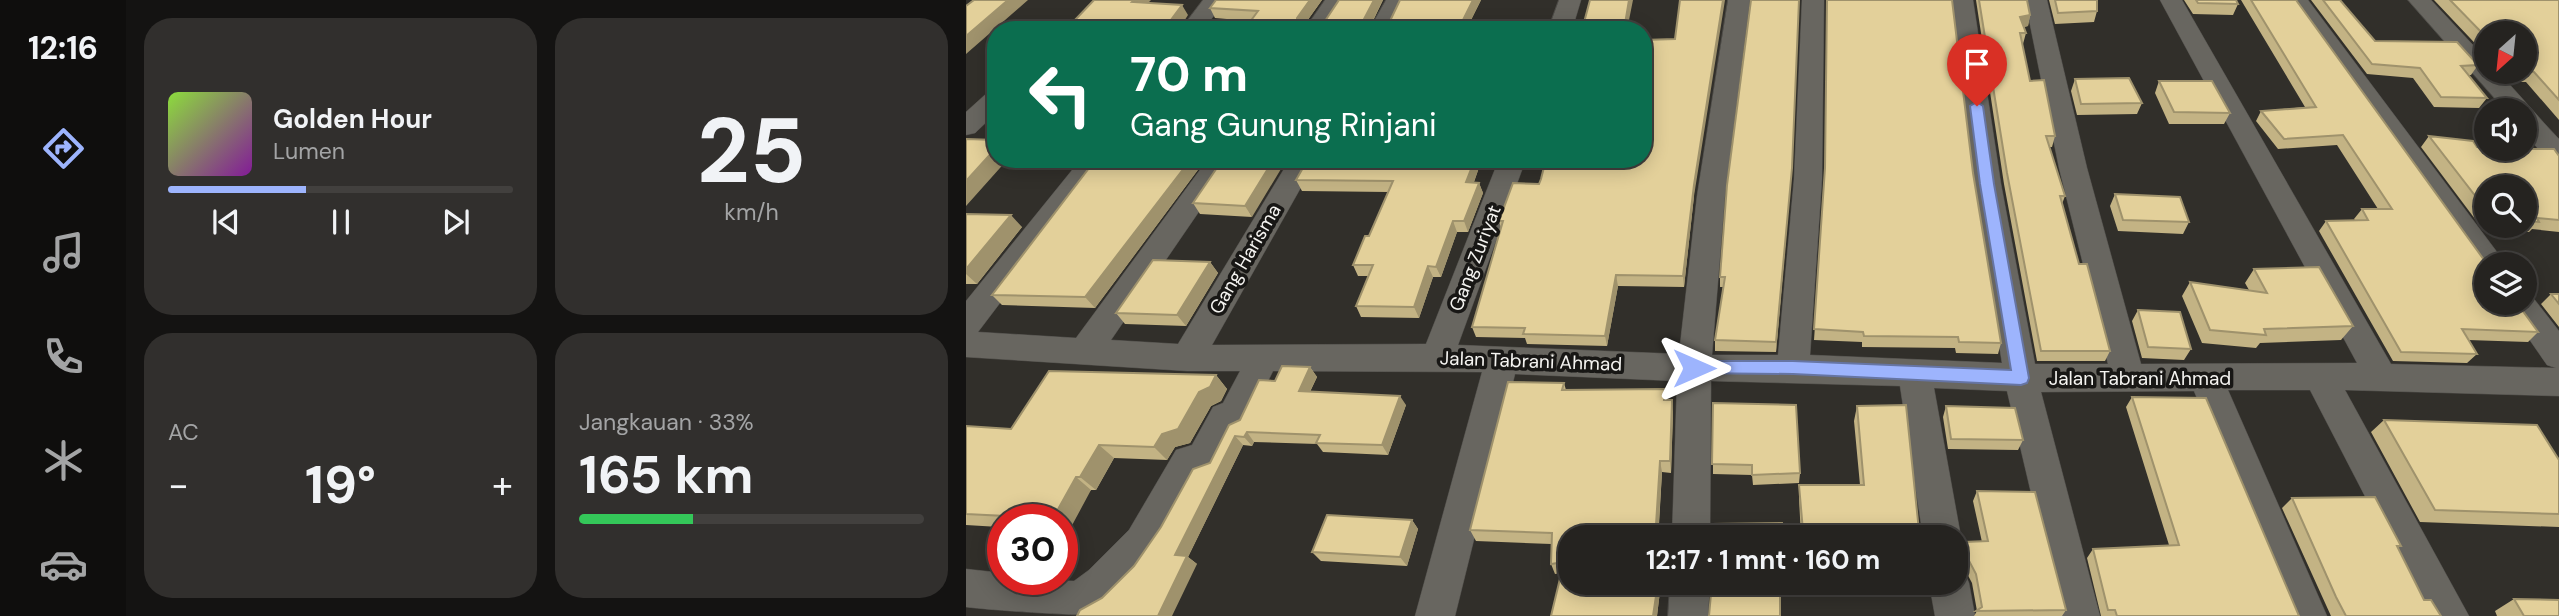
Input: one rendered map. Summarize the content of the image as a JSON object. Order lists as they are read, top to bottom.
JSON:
{
  "streets": {
    "street": ["Gang Zuriyat", "Gang Harisma", "Jalan Tabrani Ahmad"]
  },
  "crossings": [
    ["Gang Zuriyat", "Jalan Tabrani Ahmad"],
    ["Gang Harisma", "Jalan Tabrani Ahmad"]
  ],
  "north": "bottom left",
  "page": {
    "tabs": "12:16",
    "tile": [
      ["25", "km/h"],
      "AC",
      ["Jangkauan · 33%", "165 km"]
    ],
    "turn": ["70 m", "Gang Gunung Rinjani"],
    "song": ["Golden Hour", "Lumen"],
    "heat": ["−", "19°", "+"],
    "limit": "30",
    "trip": "12:17 · 1 mnt · 160 m"
  }
}
